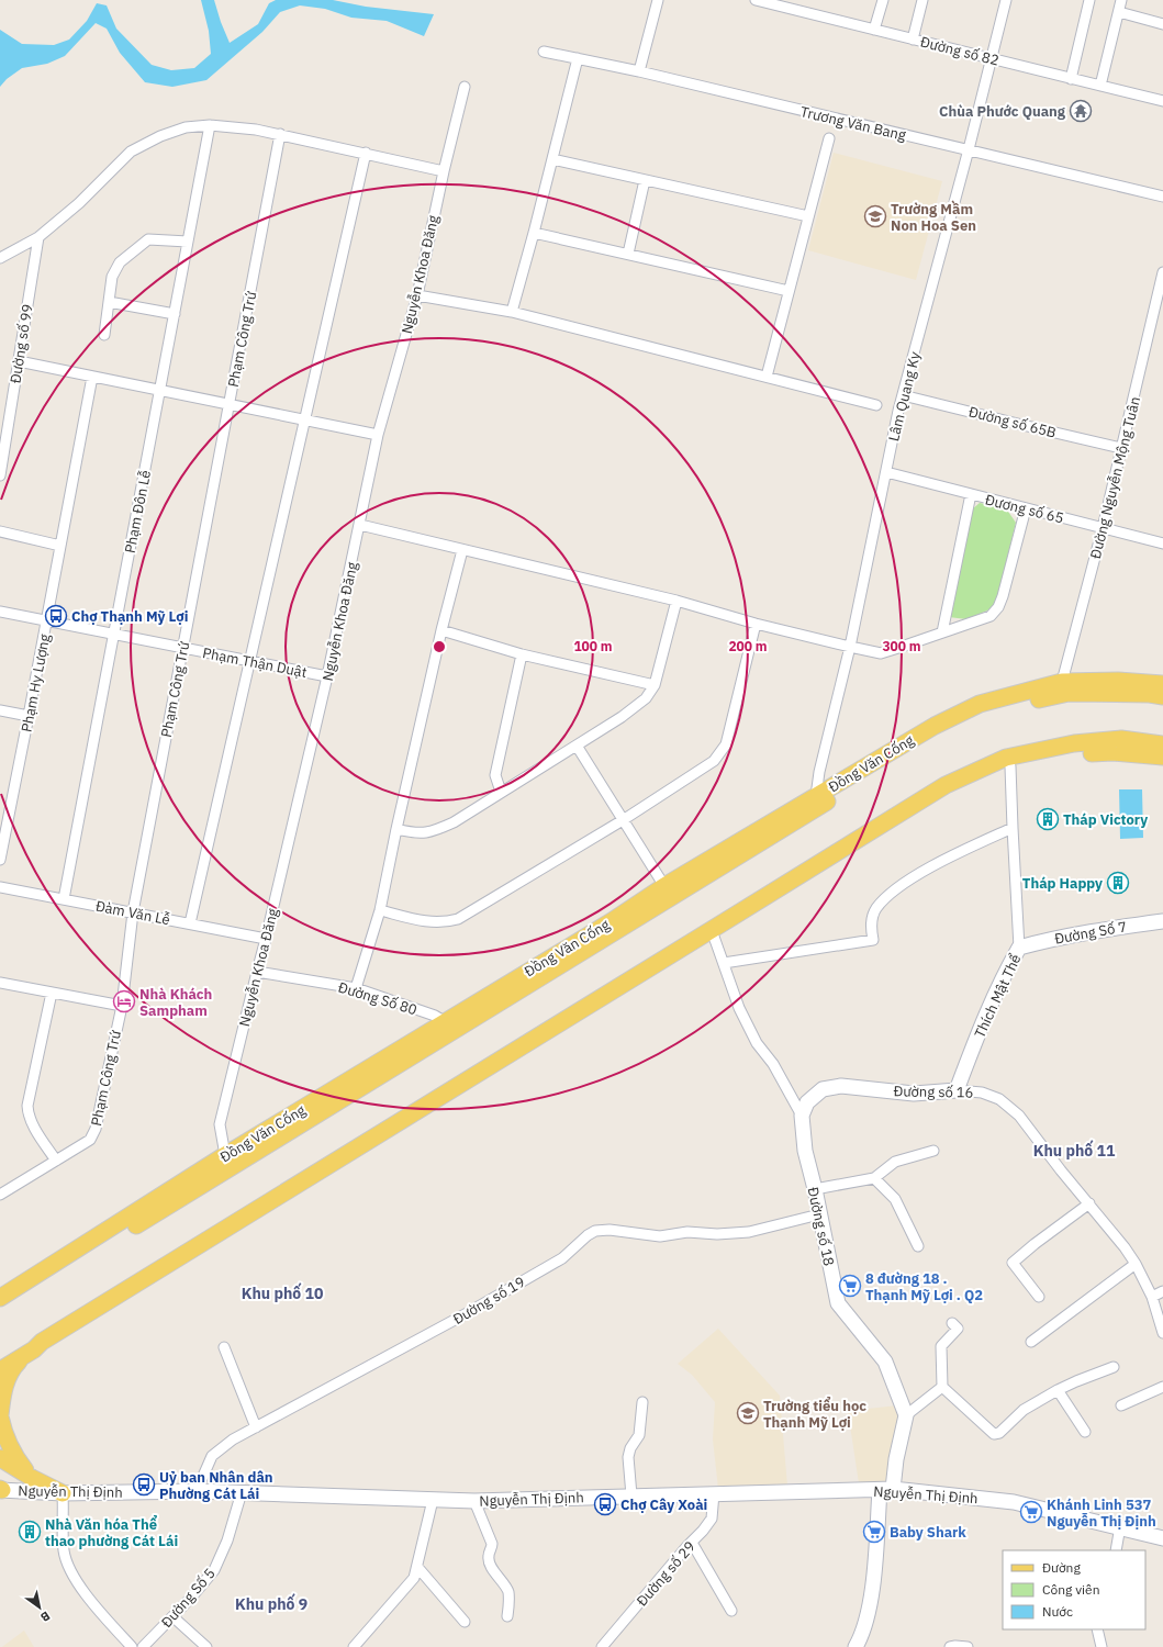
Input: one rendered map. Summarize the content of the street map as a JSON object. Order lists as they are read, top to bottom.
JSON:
{
  "streets": {
    "main road": [
      "Đồng Văn Cống",
      "Đường Số 7",
      "Thích Mật Thể",
      "Đường số 16",
      "Đường số 18",
      "Nguyễn Thị Định"
    ],
    "street": [
      "Đường số 82",
      "Trương Văn Bang",
      "Nguyễn Khoa Đăng",
      "Phạm Công Trứ",
      "Đường số 99",
      "Lâm Quang Ky",
      "Đường số 65B",
      "Đường Nguyễn Mộng Tuân",
      "Đương số 65",
      "Phạm Đôn Lễ",
      "Phạm Thận Duật",
      "Phạm Hy Lượng",
      "Đàm Văn Lễ",
      "Đường Số 80",
      "Đường số 19",
      "Đường số 29",
      "Đường Số 5"
    ]
  },
  "crossings": [
    ["Đường số 82", "Lâm Quang Ky"],
    ["Trương Văn Bang", "Lâm Quang Ky"],
    ["Nguyễn Khoa Đăng", "Phạm Thận Duật"],
    ["Nguyễn Khoa Đăng", "Đồng Văn Cống"],
    ["Nguyễn Khoa Đăng", "Đàm Văn Lễ"],
    ["Nguyễn Khoa Đăng", "Đường Số 80"],
    ["Phạm Công Trứ", "Phạm Thận Duật"],
    ["Phạm Công Trứ", "Đàm Văn Lễ"],
    ["Lâm Quang Ky", "Đường số 65B"],
    ["Lâm Quang Ky", "Đương số 65"],
    ["Lâm Quang Ky", "Đồng Văn Cống"],
    ["Đường số 65B", "Đường Nguyễn Mộng Tuân"],
    ["Đường Nguyễn Mộng Tuân", "Đương số 65"],
    ["Đường Nguyễn Mộng Tuân", "Đồng Văn Cống"],
    ["Phạm Đôn Lễ", "Phạm Thận Duật"],
    ["Phạm Đôn Lễ", "Đàm Văn Lễ"],
    ["Phạm Thận Duật", "Phạm Hy Lượng"],
    ["Đồng Văn Cống", "Đường Số 80"],
    ["Đường Số 7", "Thích Mật Thể"],
    ["Thích Mật Thể", "Đường số 16"],
    ["Đường số 16", "Đường số 18"],
    ["Đường số 18", "Đường số 19"],
    ["Đường số 19", "Nguyễn Thị Định"],
    ["Nguyễn Thị Định", "Đường số 29"],
    ["Nguyễn Thị Định", "Đường Số 5"]
  ],
  "districts": ["Khu phố 11", "Khu phố 10", "Khu phố 9"],
  "places": {
    "temple": ["Chùa Phước Quang"],
    "school or university": ["Trường Mầm Non Hoa Sen", "Trường tiểu học Thạnh Mỹ Lợi"],
    "bus stop": ["Chợ Thạnh Mỹ Lợi", "Uỷ ban Nhân dân Phường Cát Lái", "Chợ Cây Xoài"],
    "building": ["Tháp Victory", "Tháp Happy", "Nhà Văn hóa Thể thao phường Cát Lái"],
    "hotel": ["Nhà Khách Sampham"],
    "supermarket": ["8 đường 18 . Thạnh Mỹ Lợi . Q2", "Khánh Linh 537 Nguyễn Thị Định", "Baby Shark"]
  },
  "legend": ["Đường", "Công viên", "Nước"],
  "north": "bottom right",
  "rings": ["100 m", "200 m", "300 m"]
}
